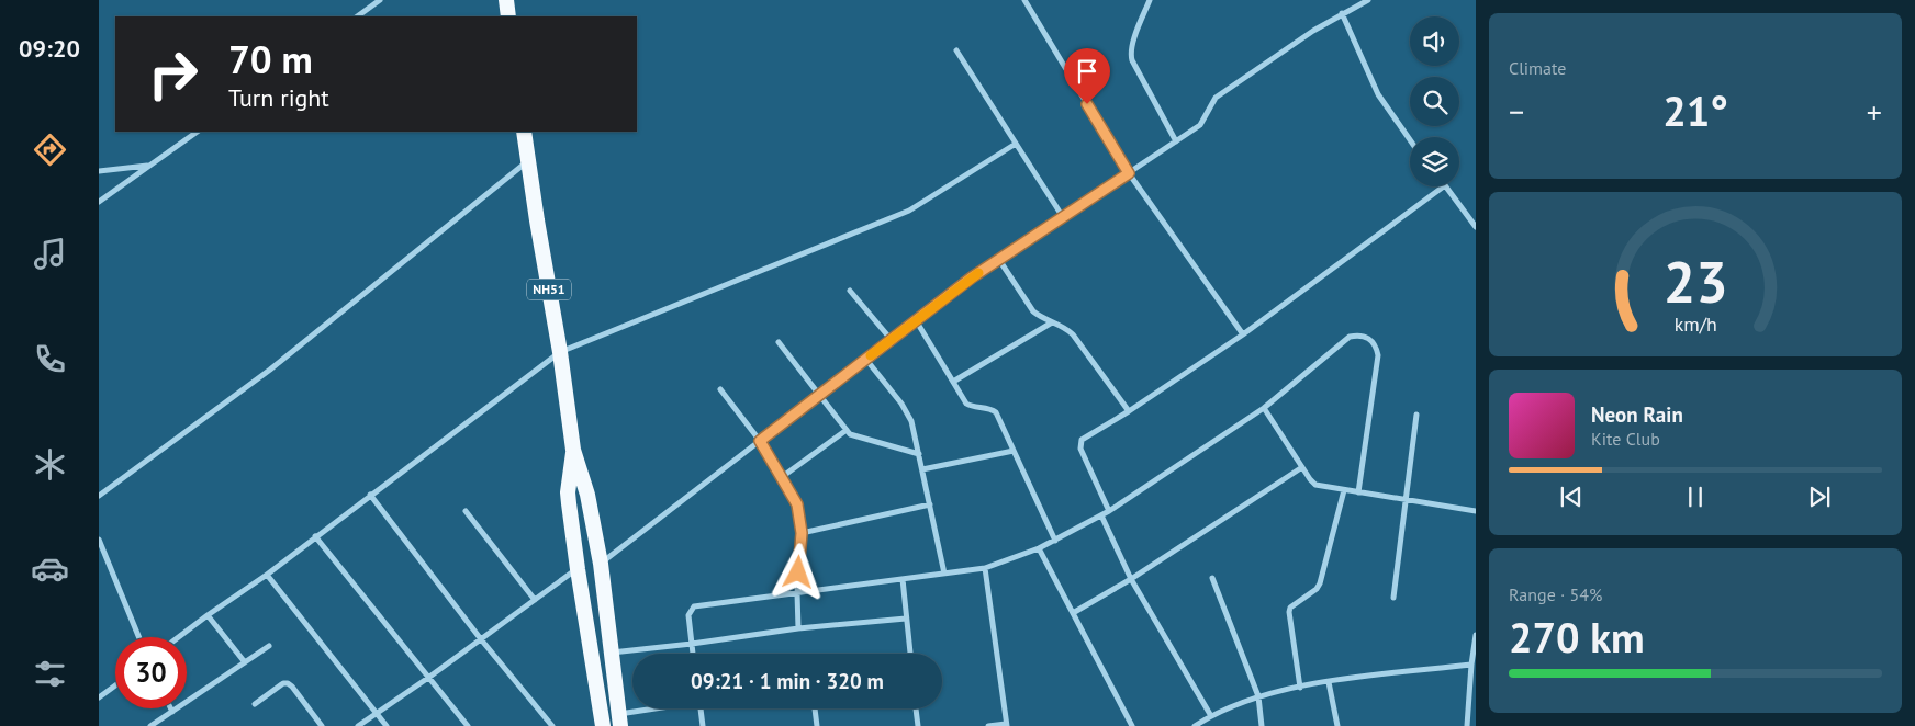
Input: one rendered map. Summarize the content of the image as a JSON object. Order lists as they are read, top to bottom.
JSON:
{
  "streets": {
    "highway": ["NH51"]
  },
  "page": {
    "tabs": "09:20",
    "tile": [
      "Climate",
      ["Range · 54%", "270 km"]
    ],
    "turn": ["70 m", "Turn right"],
    "heat": ["−", "21°", "+"],
    "song": ["Neon Rain", "Kite Club"],
    "limit": "30",
    "trip": "09:21 · 1 min · 320 m",
    "gauge": ["23", "km/h"]
  }
}
